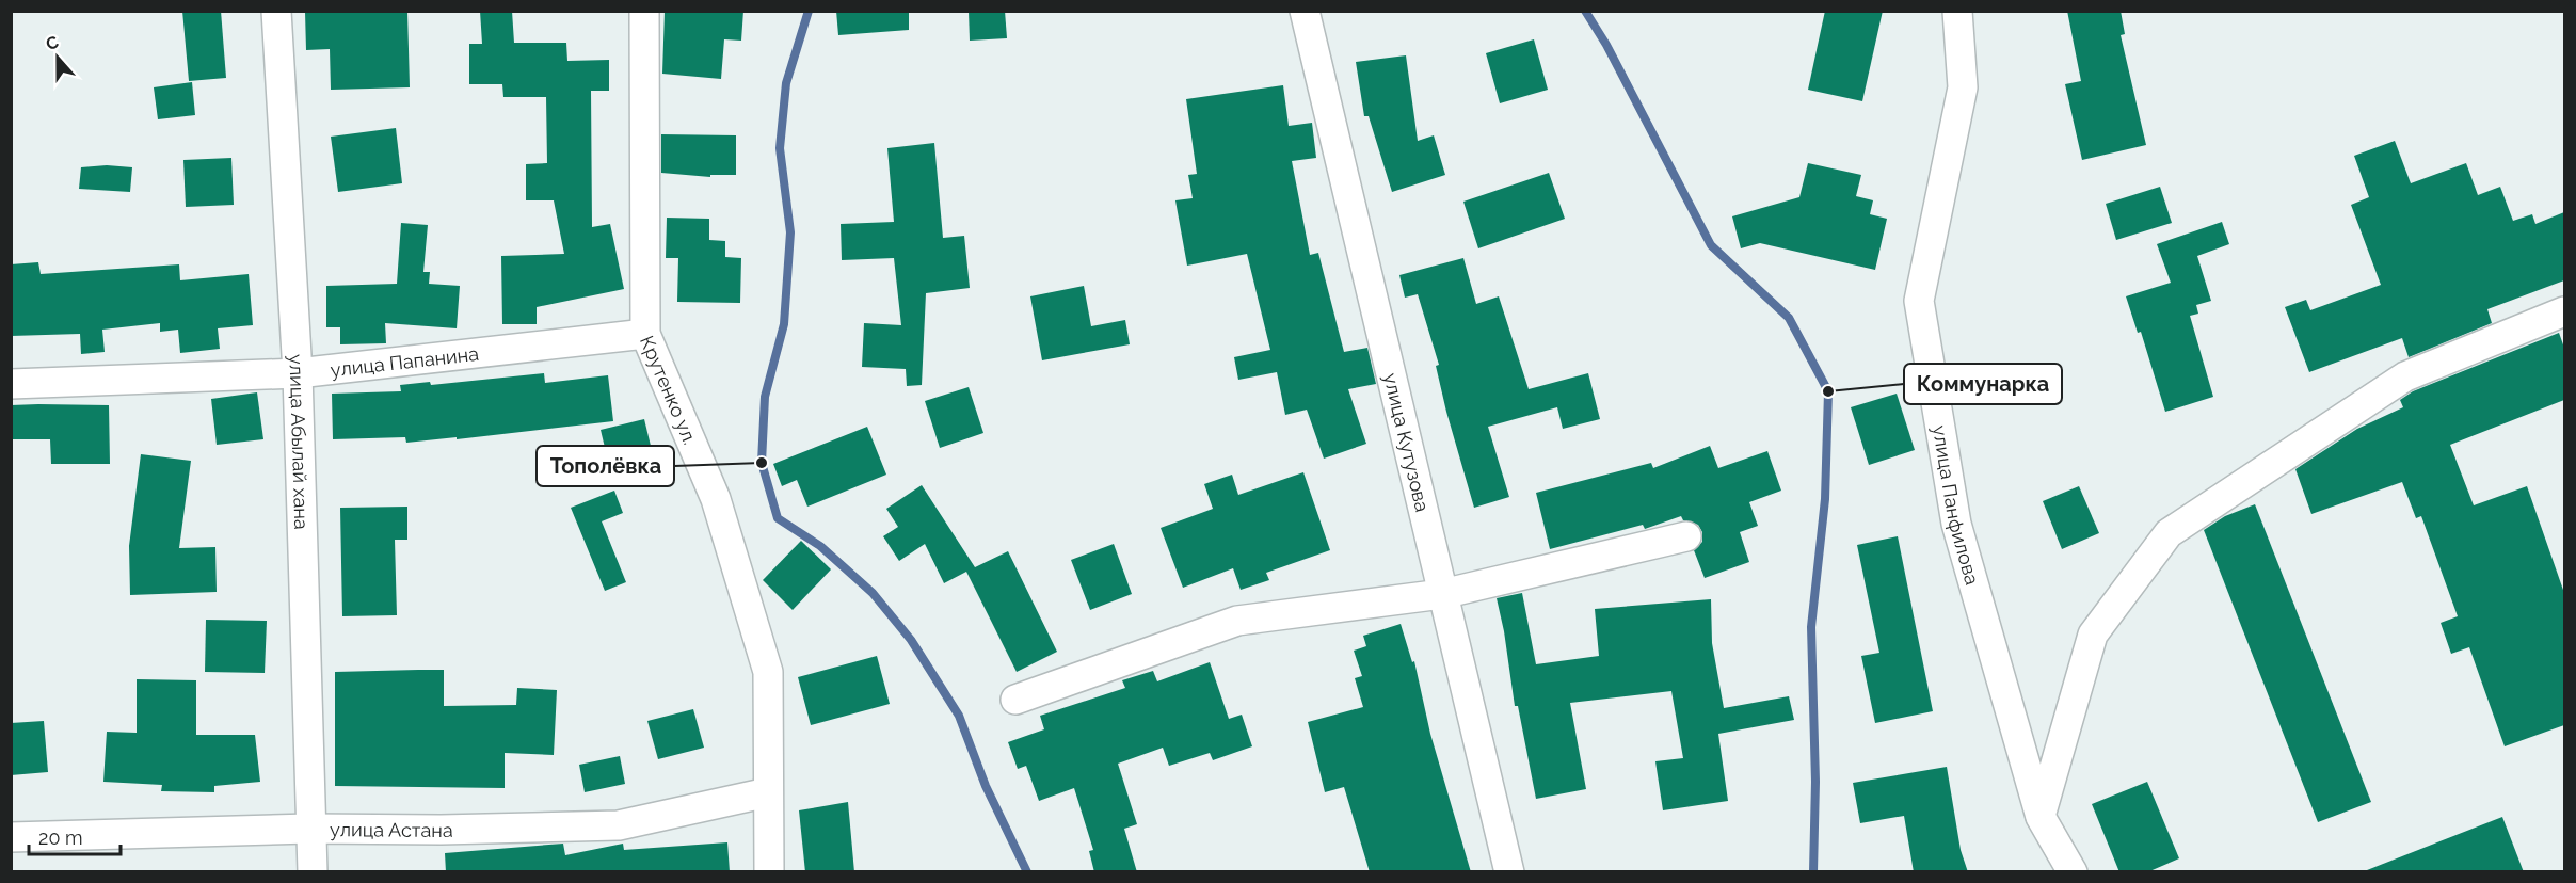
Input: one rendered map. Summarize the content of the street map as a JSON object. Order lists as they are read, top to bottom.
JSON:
{
  "streets": {
    "street": [
      "улица Папанина",
      "Крутенко ул.",
      "улица Абылай хана",
      "улица Кутузова",
      "улица Панфилова",
      "улица Астана"
    ]
  },
  "crossings": [
    ["улица Папанина", "Крутенко ул."],
    ["улица Папанина", "улица Абылай хана"],
    ["Крутенко ул.", "улица Астана"],
    ["улица Абылай хана", "улица Астана"]
  ],
  "places": ["Коммунарка", "Тополёвка"],
  "scale_bar": "20 m",
  "north": "top"
}
